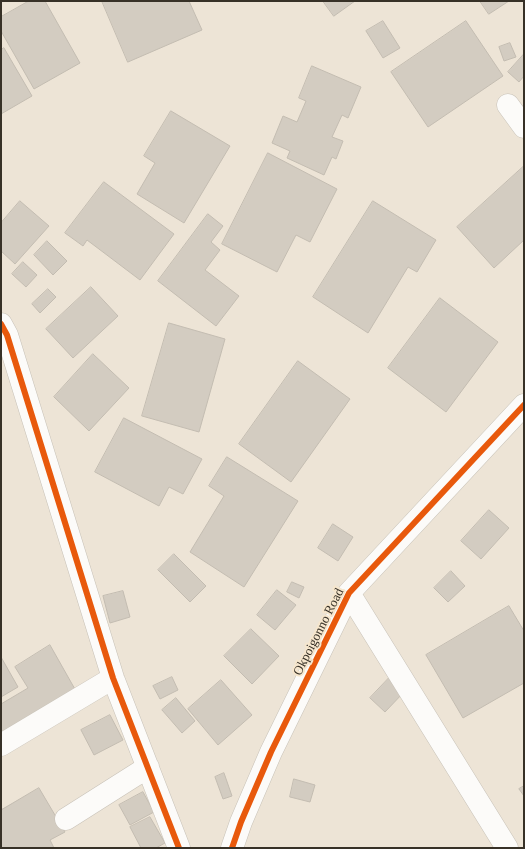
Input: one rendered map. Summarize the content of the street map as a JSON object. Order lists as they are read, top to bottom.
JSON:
{
  "streets": {
    "street": ["Okpoigonno Road"]
  }
}
